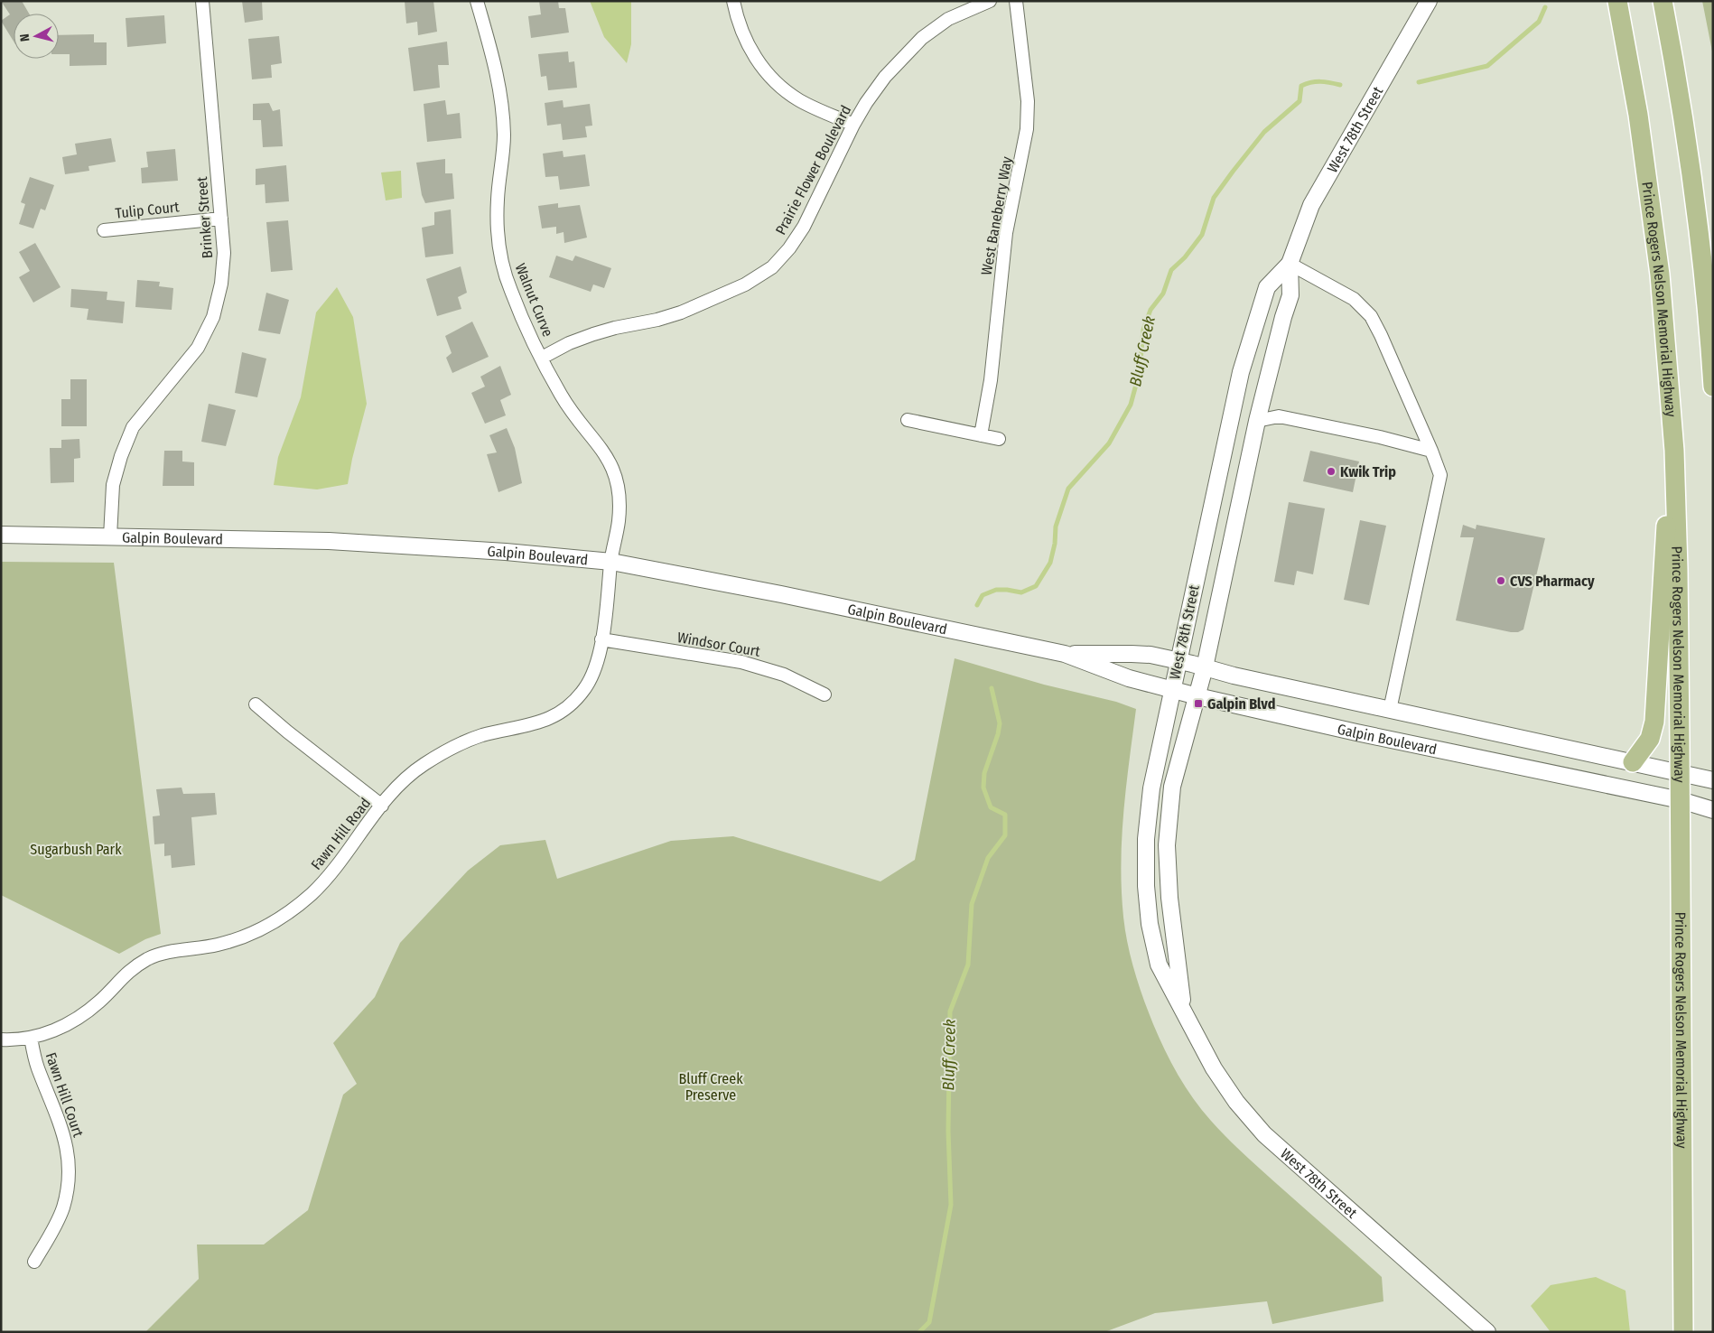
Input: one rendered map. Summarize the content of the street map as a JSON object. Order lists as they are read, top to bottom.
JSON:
{
  "streets": {
    "main road": ["Prince Rogers Nelson Memorial Highway"],
    "street": [
      "West 78th Street",
      "Prairie Flower Boulevard",
      "Tulip Court",
      "West Baneberry Way",
      "Brinker Street",
      "Walnut Curve",
      "Galpin Boulevard",
      "Windsor Court",
      "Fawn Hill Road",
      "Fawn Hill Court"
    ]
  },
  "crossings": [
    ["West 78th Street", "Galpin Boulevard"],
    ["Prairie Flower Boulevard", "Walnut Curve"],
    ["Tulip Court", "Brinker Street"],
    ["Brinker Street", "Galpin Boulevard"],
    ["Walnut Curve", "Galpin Boulevard"],
    ["Walnut Curve", "Fawn Hill Road"],
    ["Prince Rogers Nelson Memorial Highway", "Galpin Boulevard"],
    ["Galpin Boulevard", "Fawn Hill Road"],
    ["Windsor Court", "Fawn Hill Road"],
    ["Fawn Hill Road", "Fawn Hill Court"]
  ],
  "water": ["Bluff Creek"],
  "parks": ["Sugarbush Park", "Bluff Creek Preserve"],
  "places": {
    "other": ["Kwik Trip", "CVS Pharmacy"],
    "transit": ["Galpin Blvd"]
  },
  "north": "left"
}
